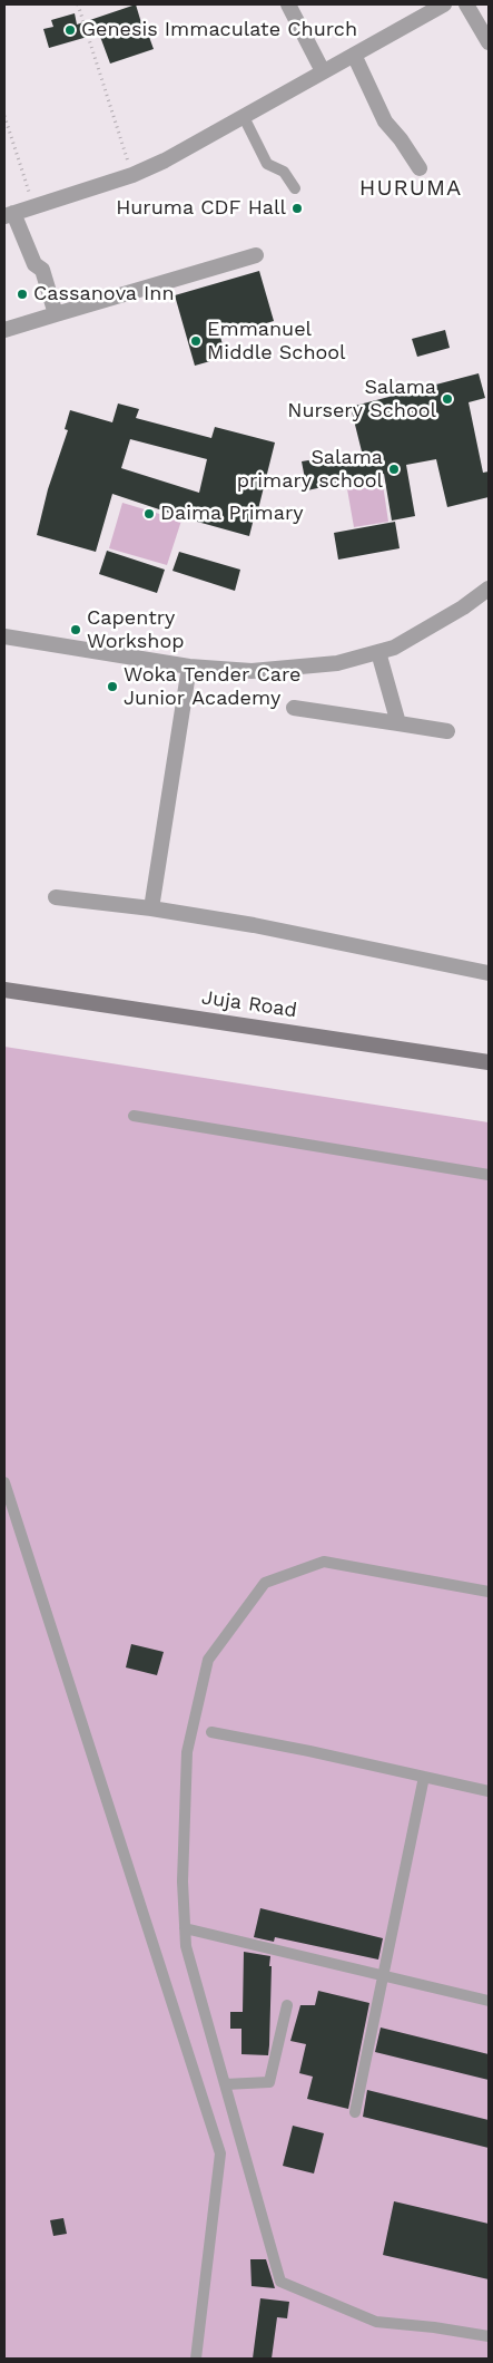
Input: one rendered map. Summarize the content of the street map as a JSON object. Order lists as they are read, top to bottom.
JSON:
{
  "streets": {
    "main road": ["Juja Road"]
  },
  "districts": ["HURUMA"],
  "places": [
    "Genesis Immaculate Church",
    "Huruma CDF Hall",
    "Cassanova Inn",
    "Emmanuel Middle School",
    "Salama Nursery School",
    "Salama primary school",
    "Daima Primary",
    "Capentry Workshop",
    "Woka Tender Care Junior Academy"
  ]
}
